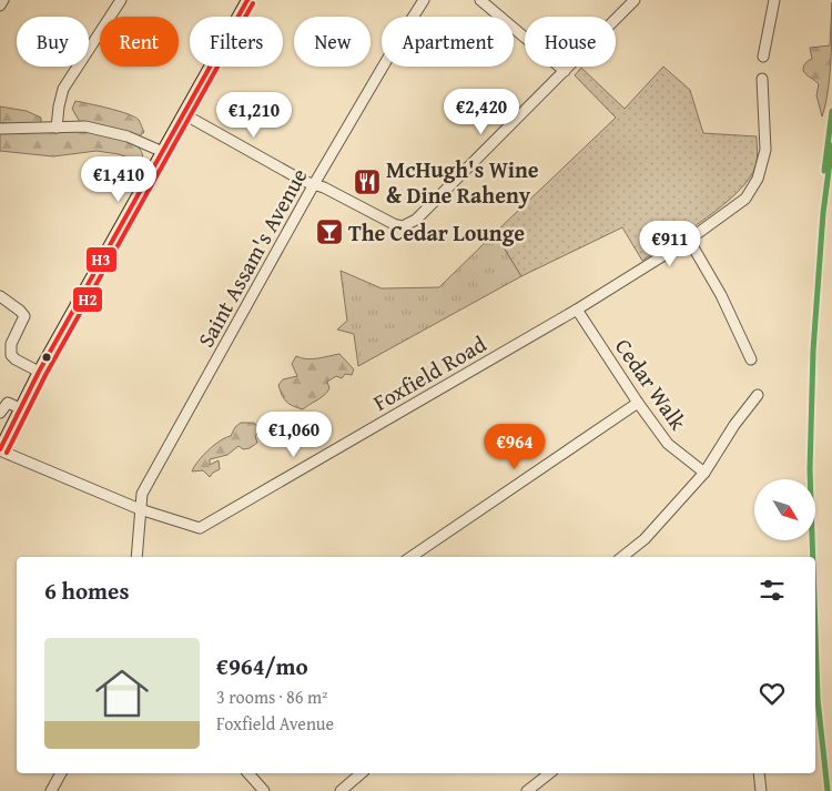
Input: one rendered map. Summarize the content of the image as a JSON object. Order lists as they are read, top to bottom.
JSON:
{
  "streets": {
    "street": ["Saint Assam's Avenue", "Foxfield Road", "Cedar Walk"]
  },
  "crossings": [
    ["Saint Assam's Avenue", "Foxfield Road"],
    ["Foxfield Road", "Cedar Walk"]
  ],
  "places": {
    "restaurant": ["McHugh's Wine & Dine Raheny"],
    "bar": ["The Cedar Lounge"]
  },
  "lines": ["transit line H3", "transit line H2"],
  "north": "bottom right",
  "page": {
    "chip": [
      "Buy",
      "Rent",
      "Filters",
      "New",
      "Apartment",
      "House"
    ],
    "price": [
      "€2,420",
      "€1,210",
      "€1,410",
      "€911",
      "€1,060",
      "€964"
    ],
    "heading": "6 homes",
    "list": [
      {
        "name": "€964/mo",
        "note": "3 rooms · 86 m² · Foxfield Avenue"
      }
    ]
  }
}
